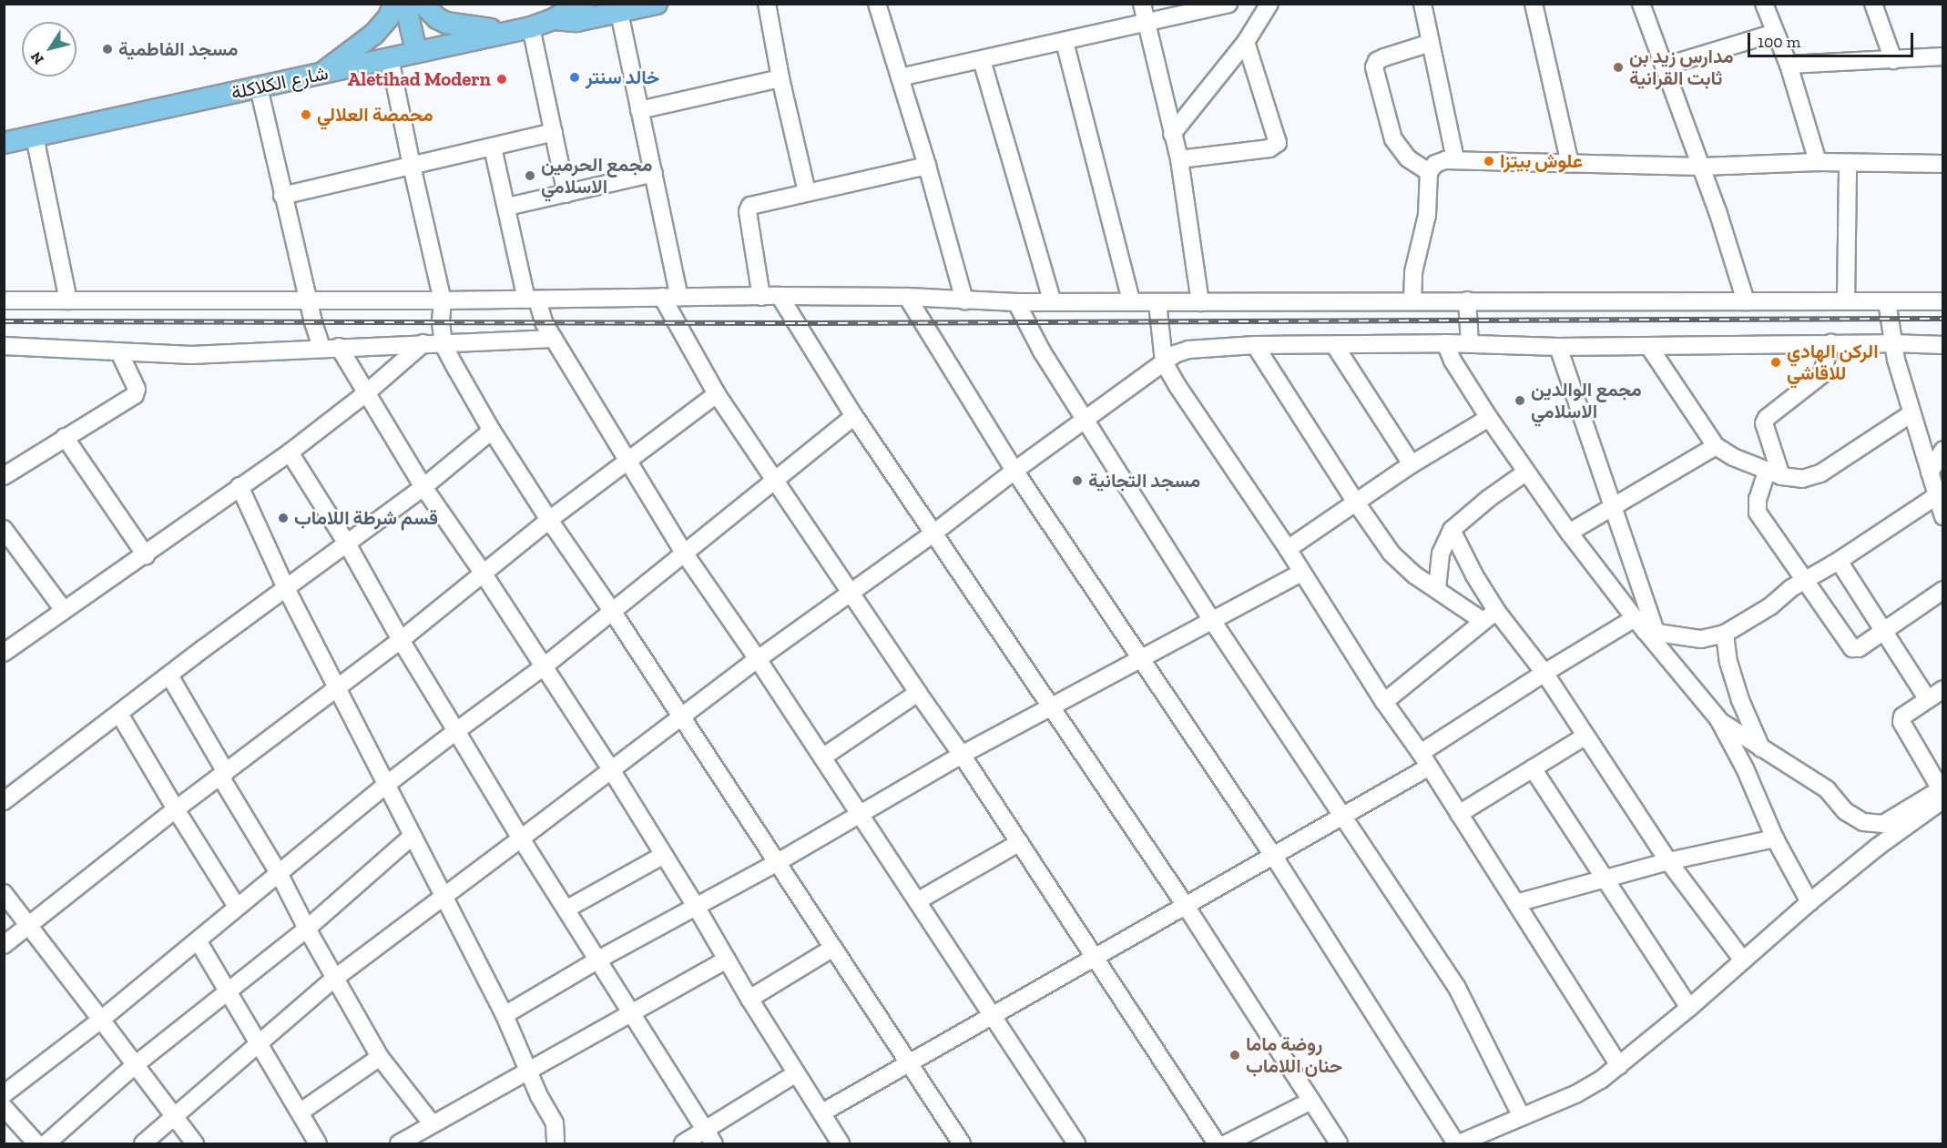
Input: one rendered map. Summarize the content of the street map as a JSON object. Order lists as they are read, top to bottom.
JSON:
{
  "streets": {
    "main road": ["شارع الكلاكلة"]
  },
  "places": [
    "مسجد الفاطمية",
    "مدارس زيد بن ثابت القرانية",
    "خالد سنتر",
    "Aletihad Modern",
    "محمصة العلالي",
    "علوش بيتزا",
    "مجمع الحرمين الاسلامي",
    "الركن الهادي للاقاشي",
    "مجمع الوالدين الاسلامي",
    "مسجد التجانية",
    "قسم شرطة اللاماب",
    "روضة ماما حنان اللاماب"
  ],
  "scale_bar": "100 m",
  "north": "bottom left"
}
